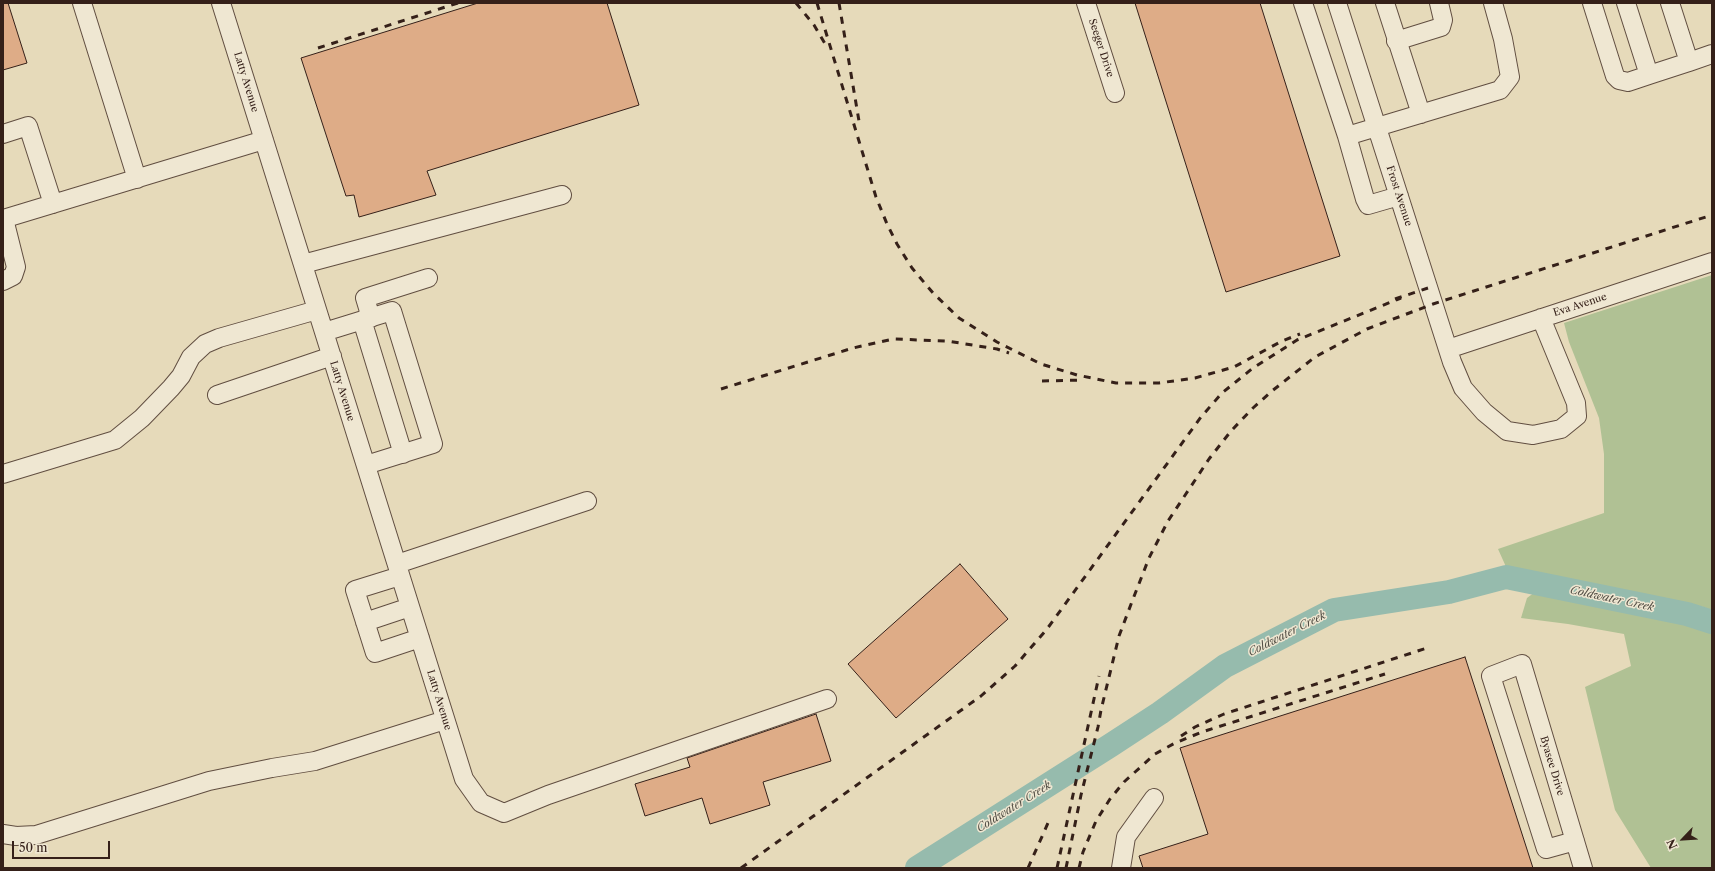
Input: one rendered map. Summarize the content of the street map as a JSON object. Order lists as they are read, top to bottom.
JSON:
{
  "streets": {
    "street": [
      "Seeger Drive",
      "Latty Avenue",
      "Frost Avenue",
      "Eva Avenue",
      "Byasee Drive"
    ]
  },
  "crossings": [
    ["Frost Avenue", "Eva Avenue"]
  ],
  "water": ["Coldwater Creek"],
  "scale_bar": "50 m",
  "north": "bottom left"
}
